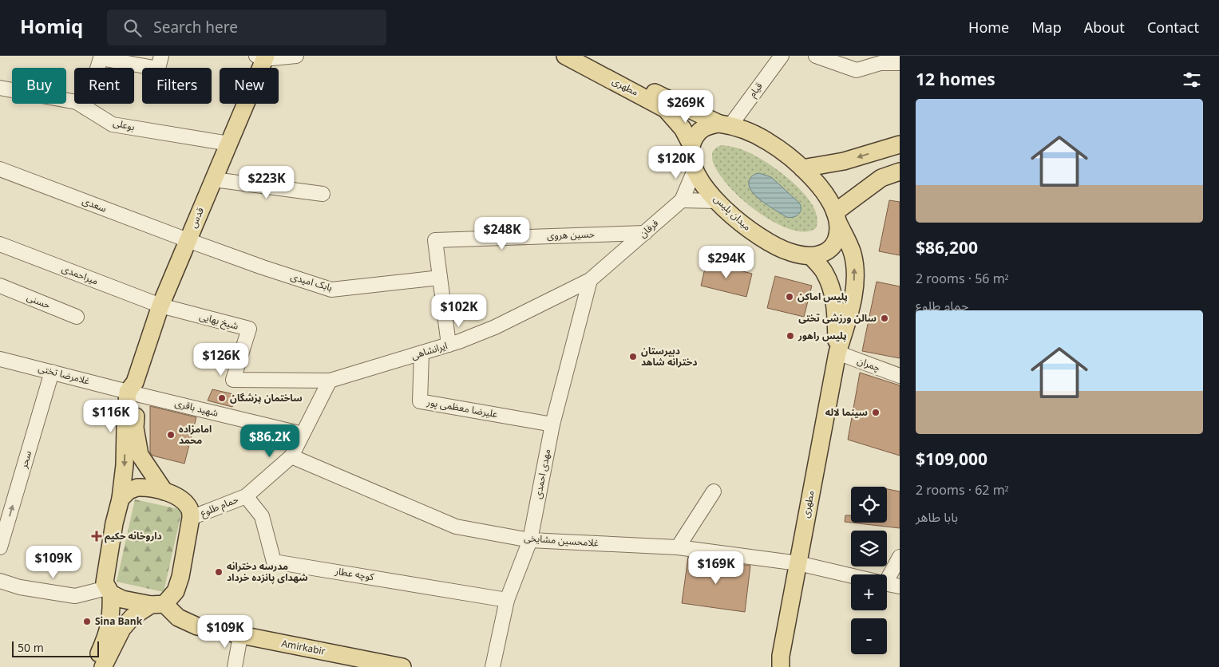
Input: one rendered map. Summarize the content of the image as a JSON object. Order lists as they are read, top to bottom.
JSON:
{
  "streets": {
    "main road": [
      "مطهری",
      "میدان پلیس",
      "قدس",
      "Amirkabir"
    ],
    "street": [
      "قیام",
      "بوعلی",
      "سعدی",
      "فرفان",
      "حسین هروی",
      "میراحمدی",
      "بابک امیدی",
      "حسنی",
      "شیخ بهایی",
      "ایرانشاهی",
      "چمران",
      "غلامرضا تختی",
      "شهید باقری",
      "علیرضا معظمی پور",
      "سحر",
      "مهدی احمدی",
      "حمام طلوع",
      "غلامحسین مشایخی",
      "کوچه عطار"
    ]
  },
  "crossings": [
    ["مطهری", "قیام"],
    ["مطهری", "میدان پلیس"],
    ["مطهری", "چمران"],
    ["مطهری", "غلامحسین مشایخی"],
    ["بوعلی", "قدس"],
    ["سعدی", "قدس"],
    ["سعدی", "بابک امیدی"],
    ["میدان پلیس", "فرفان"],
    ["قدس", "میراحمدی"],
    ["قدس", "بابک امیدی"],
    ["قدس", "شیخ بهایی"],
    ["قدس", "غلامرضا تختی"],
    ["قدس", "شهید باقری"],
    ["قدس", "حمام طلوع"],
    ["قدس", "Amirkabir"],
    ["فرفان", "حسین هروی"],
    ["فرفان", "ایرانشاهی"],
    ["فرفان", "مهدی احمدی"],
    ["حسین هروی", "بابک امیدی"],
    ["حسین هروی", "ایرانشاهی"],
    ["میراحمدی", "شیخ بهایی"],
    ["شیخ بهایی", "ایرانشاهی"],
    ["شیخ بهایی", "حمام طلوع"],
    ["ایرانشاهی", "علیرضا معظمی پور"],
    ["ایرانشاهی", "مهدی احمدی"],
    ["ایرانشاهی", "حمام طلوع"],
    ["غلامرضا تختی", "شهید باقری"],
    ["غلامرضا تختی", "سحر"],
    ["شهید باقری", "حمام طلوع"],
    ["علیرضا معظمی پور", "مهدی احمدی"],
    ["مهدی احمدی", "غلامحسین مشایخی"],
    ["مهدی احمدی", "کوچه عطار"],
    ["حمام طلوع", "غلامحسین مشایخی"],
    ["حمام طلوع", "کوچه عطار"],
    ["حمام طلوع", "Amirkabir"]
  ],
  "one_way": ["سحر"],
  "places": {
    "other": [
      "پلیس اماکن",
      "سالن ورزشی تختی",
      "پلیس راهور",
      "دبیرستان دخترانه شاهد",
      "ساختمان پزشگان",
      "سینما لاله",
      "امامزاده محمد",
      "مدرسه دخترانه شهدای پانزده خرداد",
      "Sina Bank"
    ],
    "health": ["داروخانه حکیم"]
  },
  "scale_bar": "50 m",
  "page": {
    "header": "Homiq",
    "search": "Search here",
    "nav": [
      "Home",
      "Map",
      "About",
      "Contact"
    ],
    "heading": "12 homes",
    "chip": [
      "Buy",
      "Rent",
      "Filters",
      "New"
    ],
    "price": [
      "$269K",
      "$120K",
      "$223K",
      "$248K",
      "$294K",
      "$102K",
      "$126K",
      "$116K",
      "$86.2K",
      "$109K",
      "$169K",
      "$109K"
    ],
    "list": [
      {
        "name": "$86,200",
        "note": "2 rooms · 56 m² · حمام طلوع"
      },
      {
        "name": "$109,000",
        "note": "2 rooms · 62 m² · بابا طاهر"
      }
    ],
    "map_buttons": ["+", "−"],
    "scale": "50 m"
  }
}
